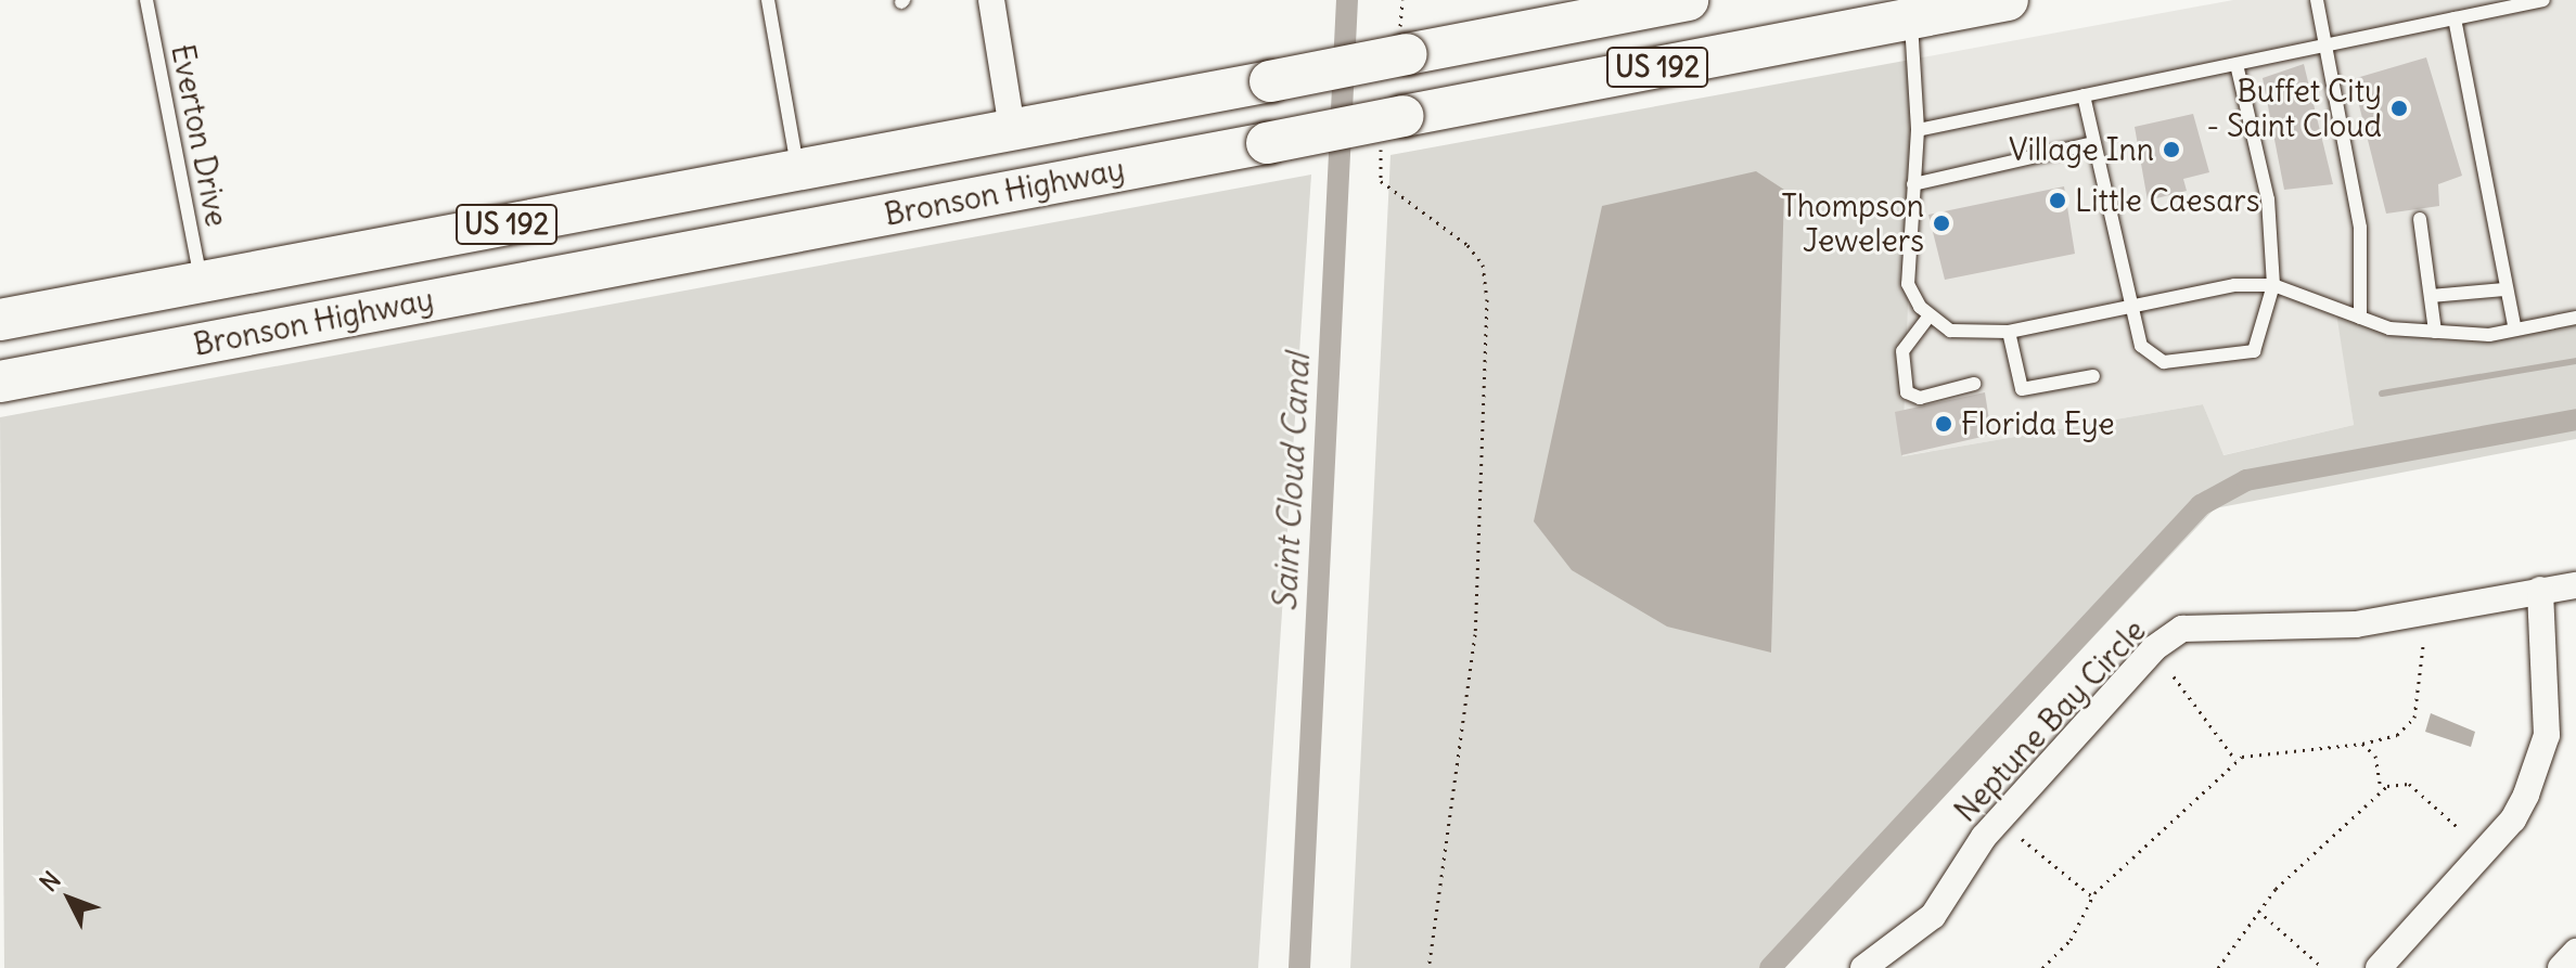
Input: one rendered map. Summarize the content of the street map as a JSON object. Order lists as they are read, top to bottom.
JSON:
{
  "streets": {
    "highway": ["US 192", "Bronson Highway"],
    "street": ["Neptune Bay Circle"],
    "lane": ["Everton Drive"]
  },
  "crossings": [
    ["Everton Drive", "Bronson Highway"]
  ],
  "water": ["Saint Cloud Canal"],
  "places": [
    "Buffet City - Saint Cloud",
    "Village Inn",
    "Little Caesars",
    "Thompson Jewelers",
    "Florida Eye"
  ],
  "north": "top left"
}
